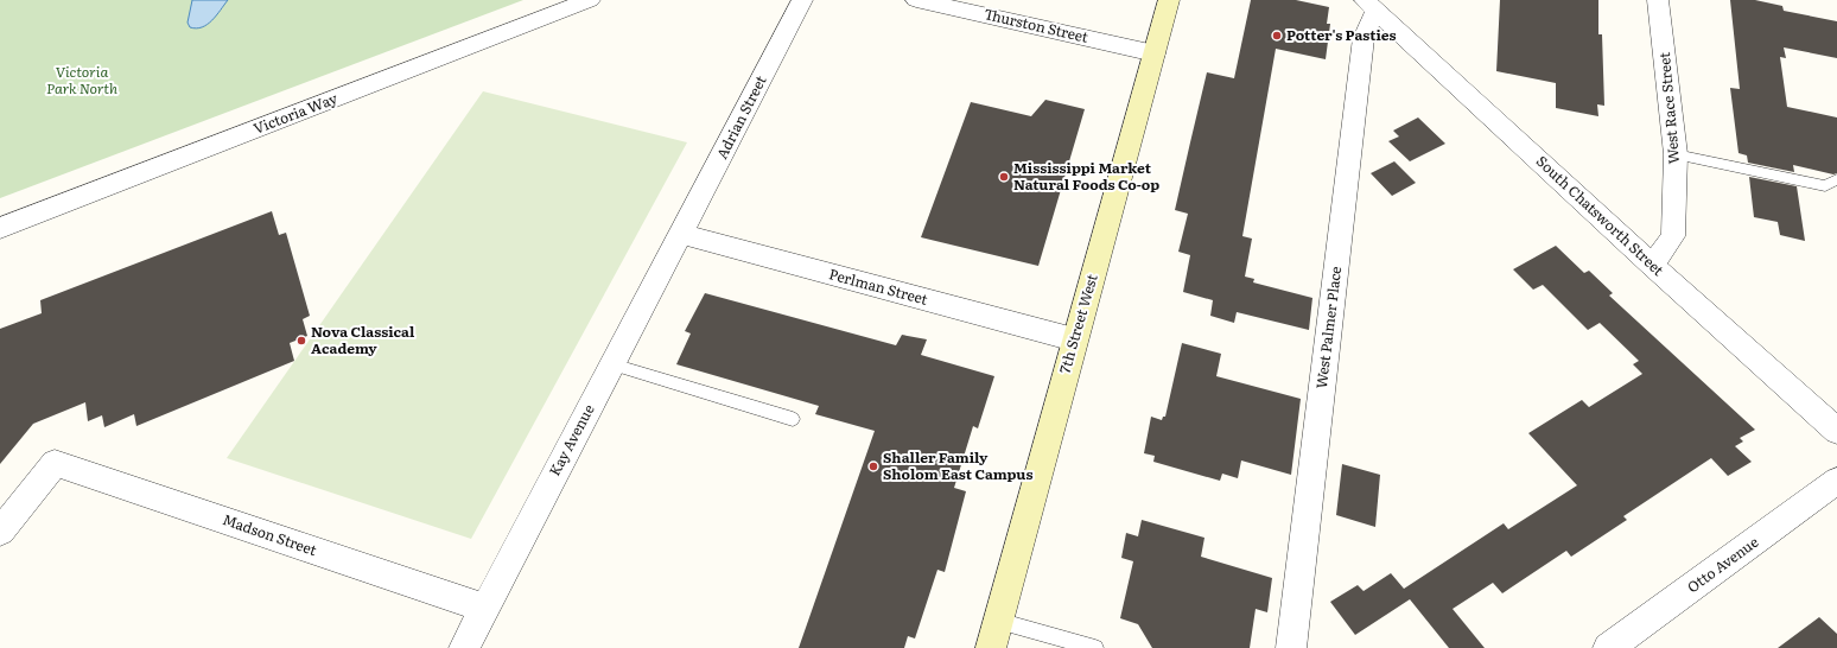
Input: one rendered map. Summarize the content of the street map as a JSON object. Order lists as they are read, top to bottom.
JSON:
{
  "streets": {
    "main road": ["7th Street West"],
    "street": [
      "Thurston Street",
      "West Race Street",
      "Victoria Way",
      "Adrian Street",
      "South Chatsworth Street",
      "Perlman Street",
      "West Palmer Place",
      "Kay Avenue",
      "Madson Street",
      "Otto Avenue"
    ]
  },
  "crossings": [
    ["Thurston Street", "7th Street West"],
    ["West Race Street", "South Chatsworth Street"],
    ["Adrian Street", "Perlman Street"],
    ["Adrian Street", "Kay Avenue"],
    ["South Chatsworth Street", "West Palmer Place"],
    ["Perlman Street", "7th Street West"],
    ["Perlman Street", "Kay Avenue"],
    ["Kay Avenue", "Madson Street"]
  ],
  "parks": ["Victoria Park North"],
  "places": [
    "Potter's Pasties",
    "Mississippi Market Natural Foods Co-op",
    "Nova Classical Academy",
    "Shaller Family Sholom East Campus"
  ]
}
